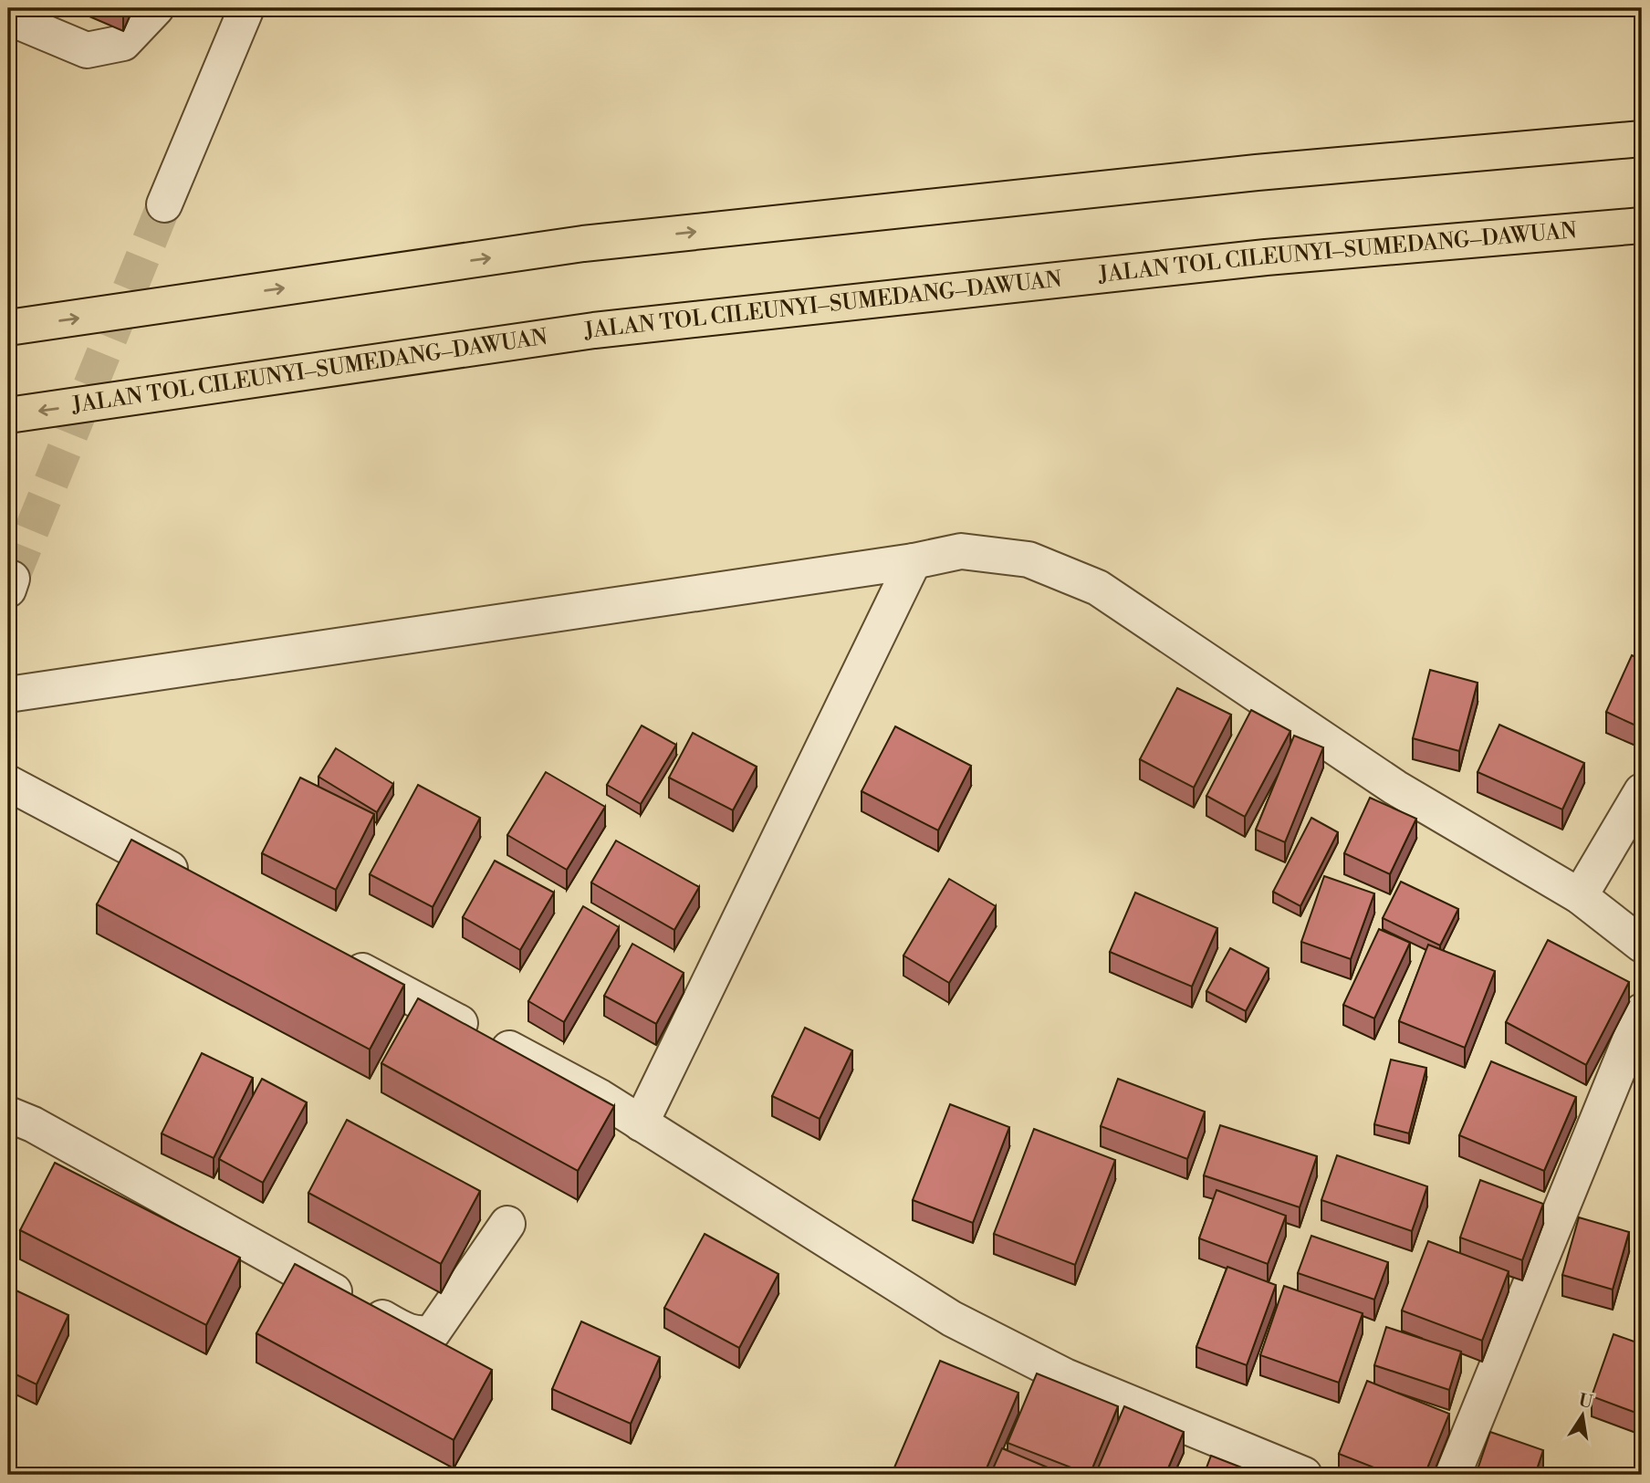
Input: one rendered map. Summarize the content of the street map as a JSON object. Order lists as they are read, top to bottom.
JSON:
{
  "streets": {
    "highway": ["JALAN TOL CILEUNYI–SUMEDANG–DAWUAN"]
  },
  "north": "top"
}
